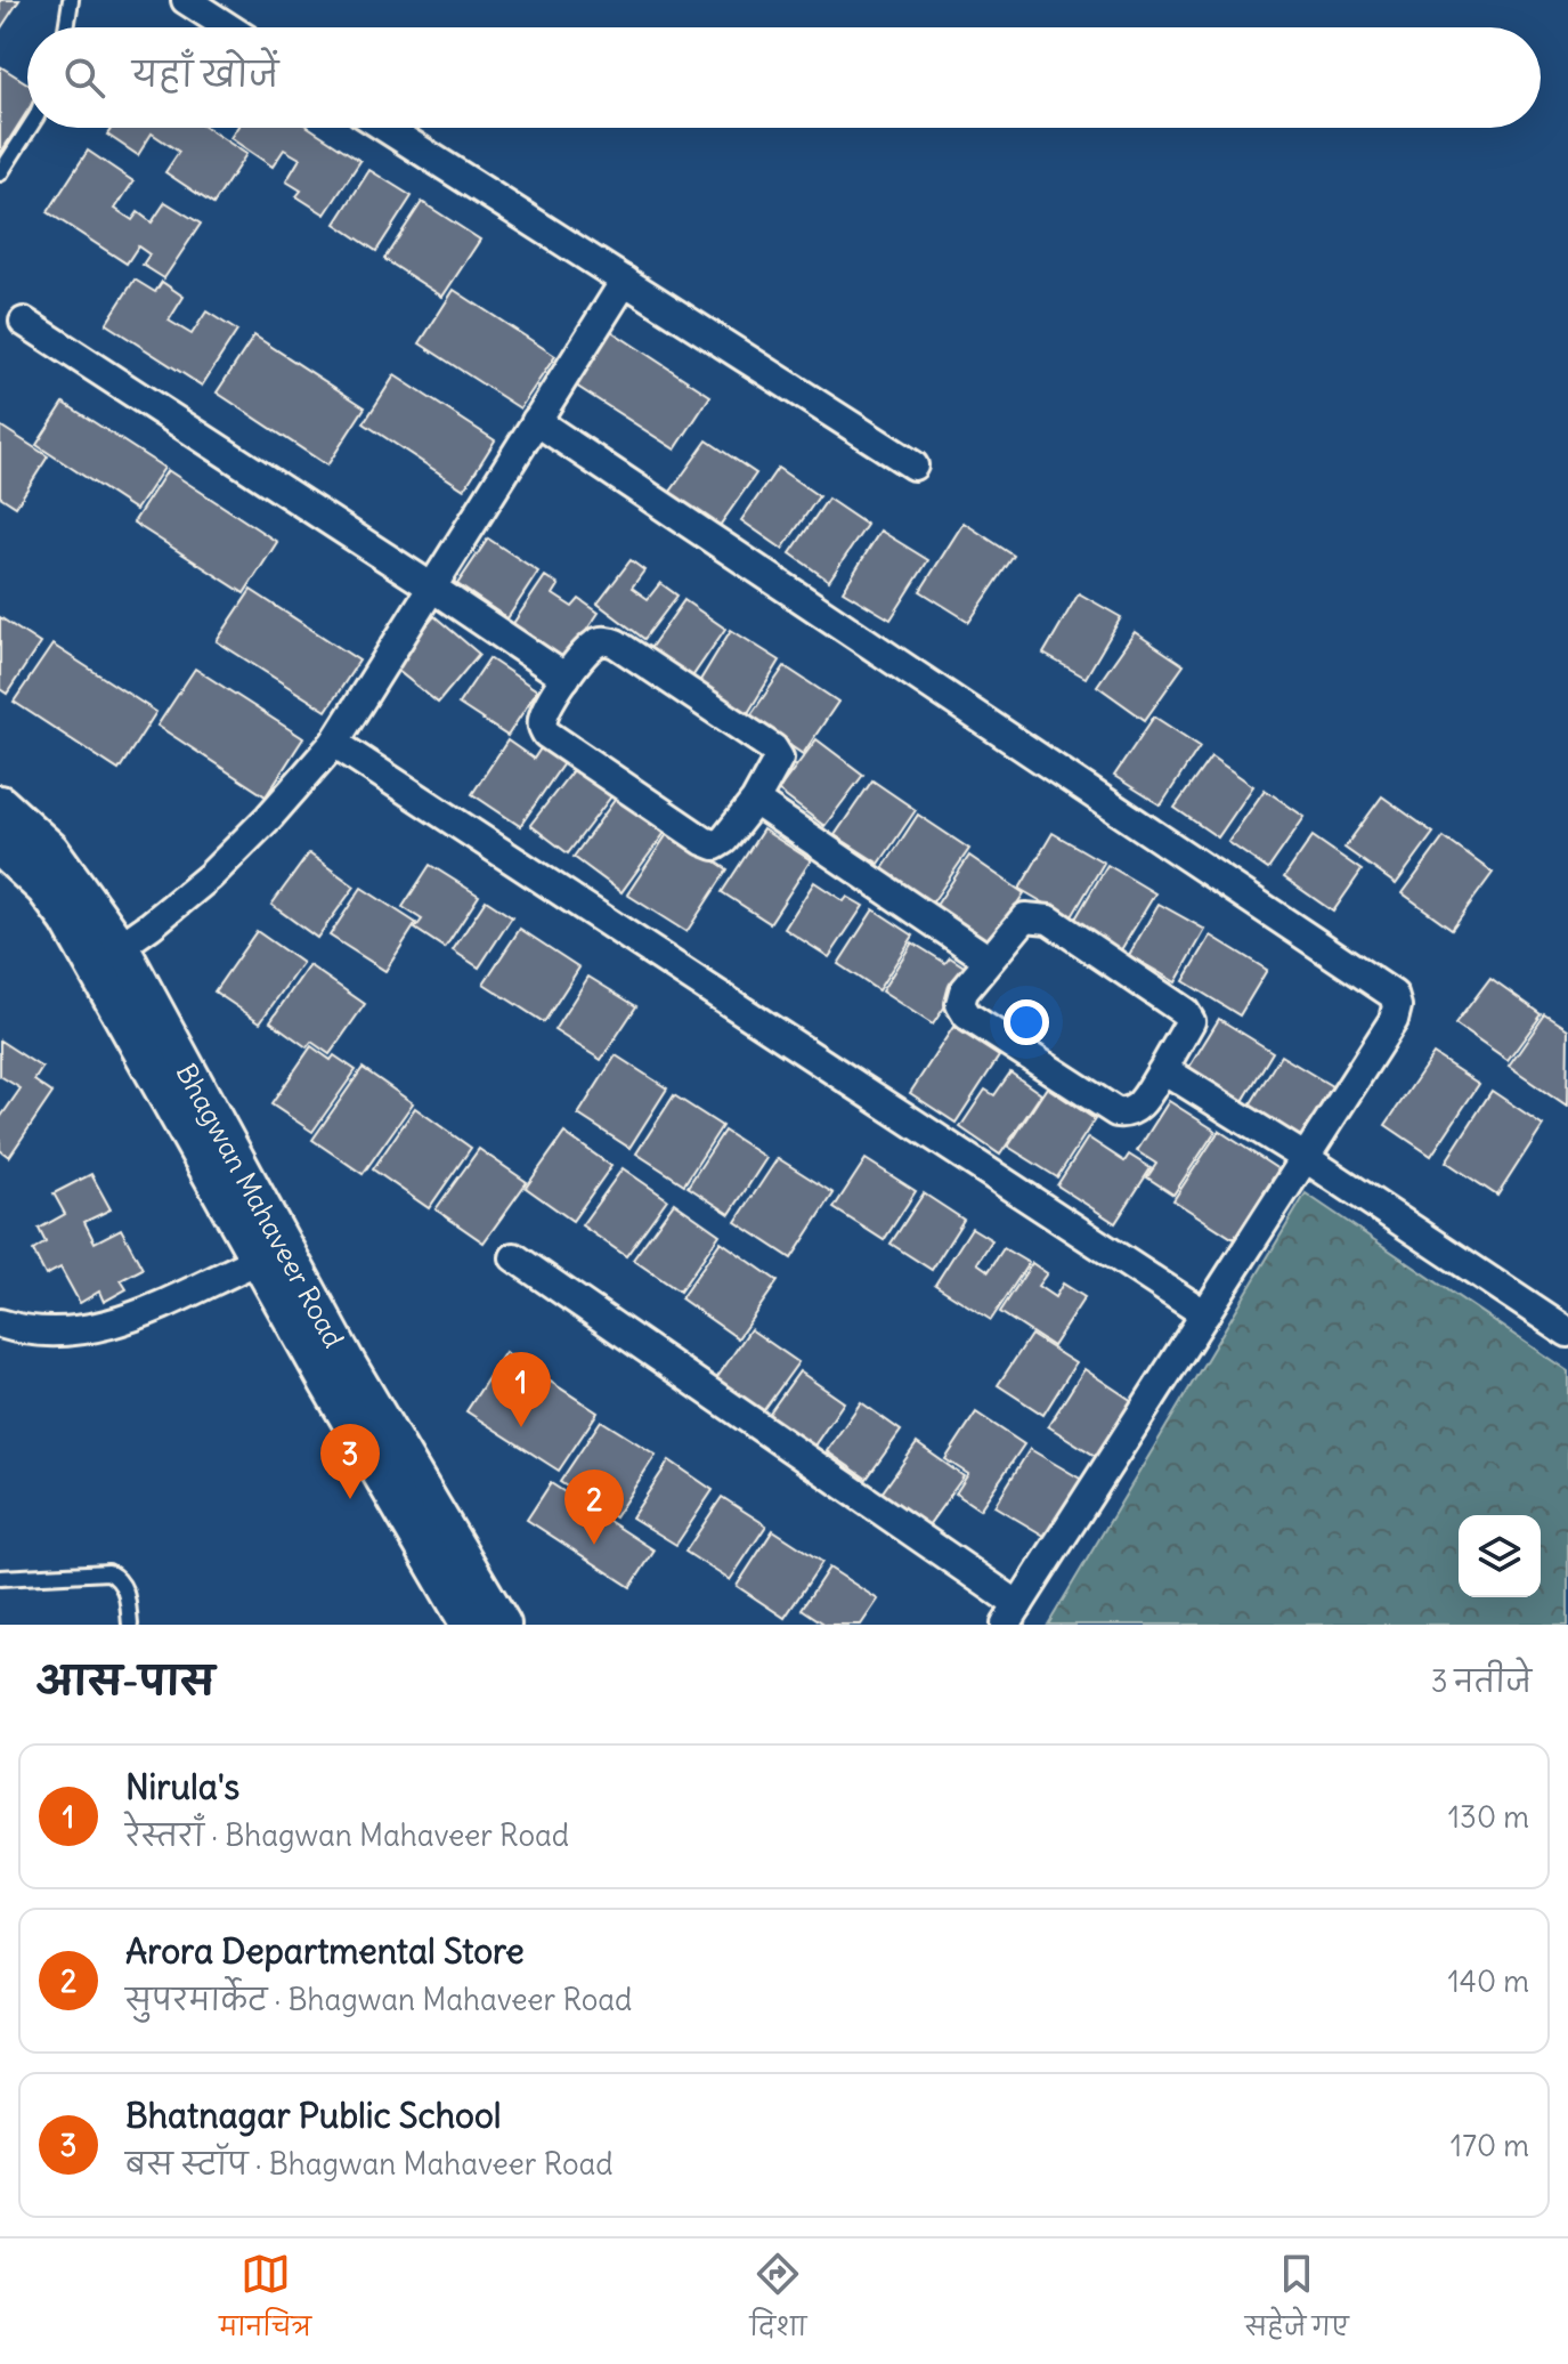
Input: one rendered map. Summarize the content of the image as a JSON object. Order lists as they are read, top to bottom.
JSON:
{
  "streets": {
    "street": ["Bhagwan Mahaveer Road"]
  },
  "page": {
    "search": "यहाँ खोजें",
    "pins": ["1", "3", "2"],
    "heading": ["आस-पास", "3 नतीजे"],
    "list": [
      {
        "mark": "1",
        "name": "Nirula's",
        "note": "रेस्तराँ · Bhagwan Mahaveer Road",
        "value": "130 m"
      },
      {
        "mark": "2",
        "name": "Arora Departmental Store",
        "note": "सुपरमार्केट · Bhagwan Mahaveer Road",
        "value": "140 m"
      },
      {
        "mark": "3",
        "name": "Bhatnagar Public School",
        "note": "बस स्टॉप · Bhagwan Mahaveer Road",
        "value": "170 m"
      }
    ],
    "nav": ["मानचित्र", "दिशा", "सहेजे गए"]
  }
}
